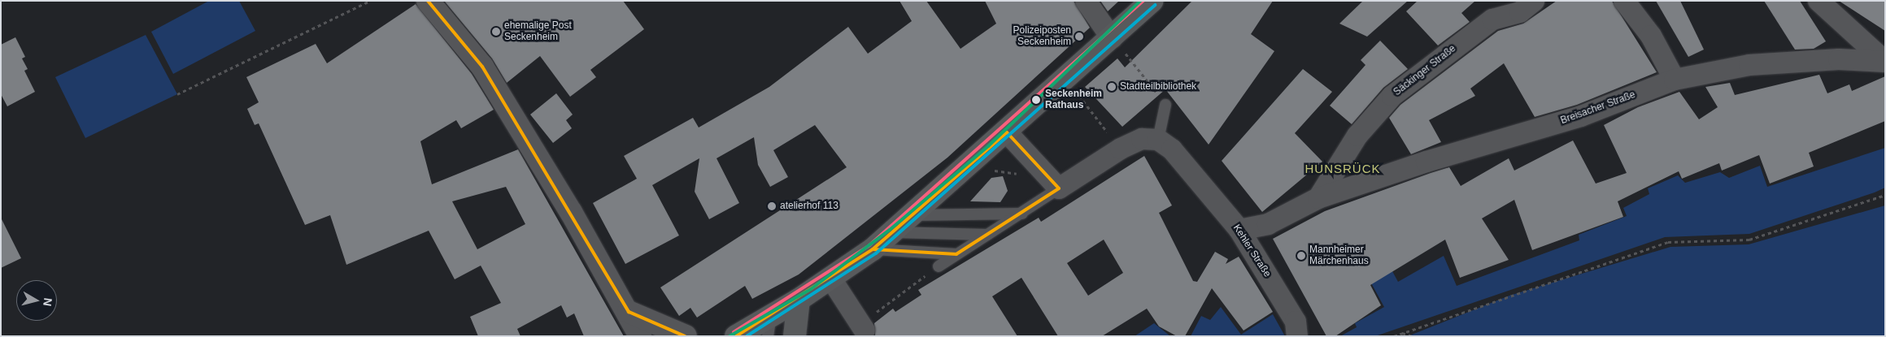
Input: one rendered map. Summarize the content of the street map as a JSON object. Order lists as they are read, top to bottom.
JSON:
{
  "streets": {
    "street": ["Säckinger Straße", "Breisacher Straße", "Kehler Straße"]
  },
  "crossings": [
    ["Säckinger Straße", "Breisacher Straße"]
  ],
  "districts": ["HUNSRÜCK"],
  "places": [
    "ehemalige Post Seckenheim",
    "Polizeiposten Seckenheim",
    "Stadtteilbibliothek",
    "Seckenheim Rathaus",
    "atelierhof 113",
    "Mannheimer Märchenhaus"
  ],
  "north": "right"
}
